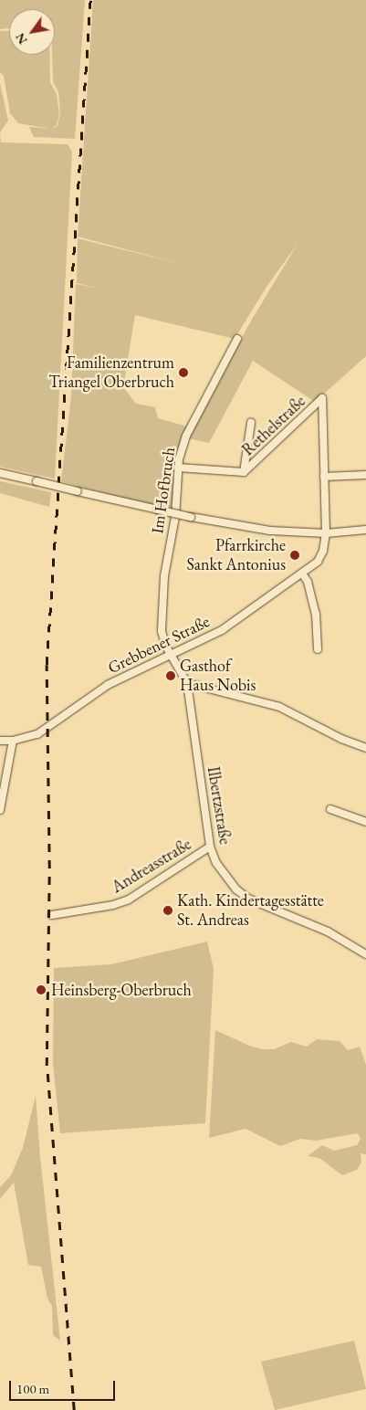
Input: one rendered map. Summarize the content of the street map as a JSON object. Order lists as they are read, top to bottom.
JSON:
{
  "streets": {
    "street": [
      "Rethelstraße",
      "Im Hofbruch",
      "Grebbener Straße",
      "Ilbertzstraße",
      "Andreasstraße"
    ]
  },
  "crossings": [
    ["Rethelstraße", "Grebbener Straße"],
    ["Im Hofbruch", "Grebbener Straße"],
    ["Im Hofbruch", "Ilbertzstraße"],
    ["Ilbertzstraße", "Andreasstraße"]
  ],
  "places": [
    "Familienzentrum Triangel Oberbruch",
    "Pfarrkirche Sankt Antonius",
    "Gasthof Haus Nobis",
    "Kath. Kindertagesstätte St. Andreas",
    "Heinsberg-Oberbruch"
  ],
  "scale_bar": "100 m",
  "north": "bottom left"
}
